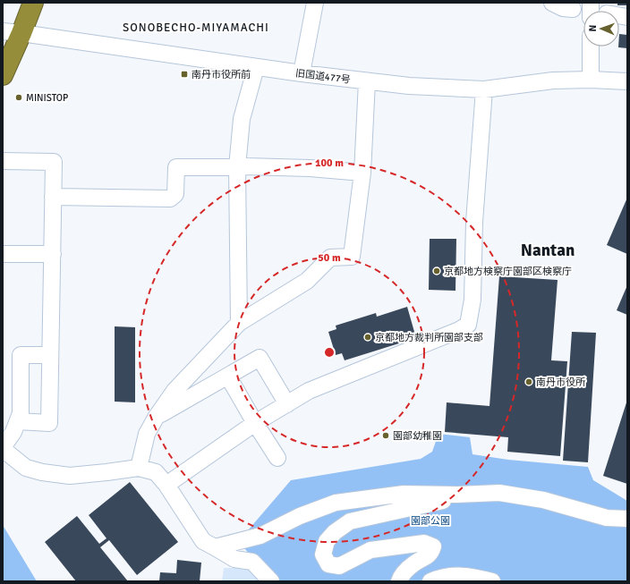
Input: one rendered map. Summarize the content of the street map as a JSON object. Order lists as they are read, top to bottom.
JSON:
{
  "streets": {
    "street": ["旧国道477号"]
  },
  "districts": ["SONOBECHO-MIYAMACHI", "Nantan"],
  "parks": ["園部公園"],
  "places": {
    "transit": ["南丹市役所前"],
    "other": [
      "MINISTOP",
      "京都地方検察庁園部区検察庁",
      "京都地方裁判所園部支部",
      "南丹市役所",
      "園部幼稚園"
    ]
  },
  "north": "left",
  "rings": ["100 m", "50 m"]
}
